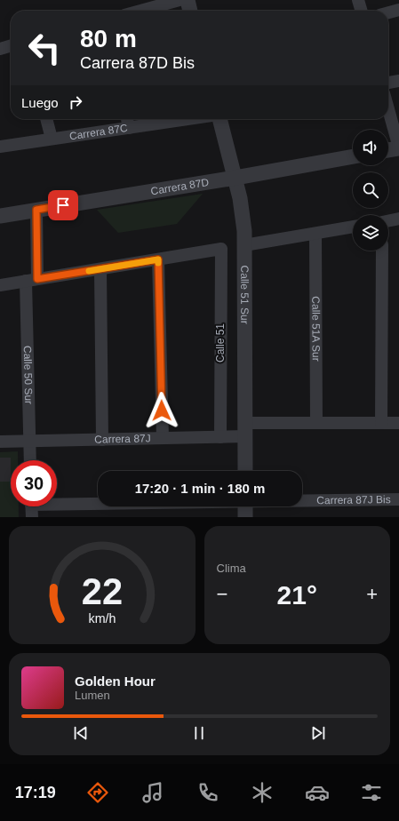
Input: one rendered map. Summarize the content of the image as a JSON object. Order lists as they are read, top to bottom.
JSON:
{
  "streets": {
    "street": [
      "Carrera 87C",
      "Carrera 87D",
      "Calle 51 Sur",
      "Calle 51A Sur",
      "Calle 51",
      "Calle 50 Sur",
      "Carrera 87J",
      "Carrera 87J Bis"
    ]
  },
  "crossings": [
    ["Carrera 87D", "Calle 51 Sur"],
    ["Carrera 87D", "Calle 50 Sur"],
    ["Calle 51 Sur", "Carrera 87J"],
    ["Calle 51A Sur", "Carrera 87J"],
    ["Calle 51", "Carrera 87J"],
    ["Calle 50 Sur", "Carrera 87J"]
  ],
  "page": {
    "turn": ["80 m", "Carrera 87D Bis"],
    "then": "Luego",
    "limit": "30",
    "trip": "17:20 · 1 min · 180 m",
    "tile": "Clima",
    "heat": ["−", "21°", "+"],
    "song": ["Golden Hour", "Lumen"],
    "tabs": "17:19",
    "gauge": ["22", "km/h"]
  }
}
